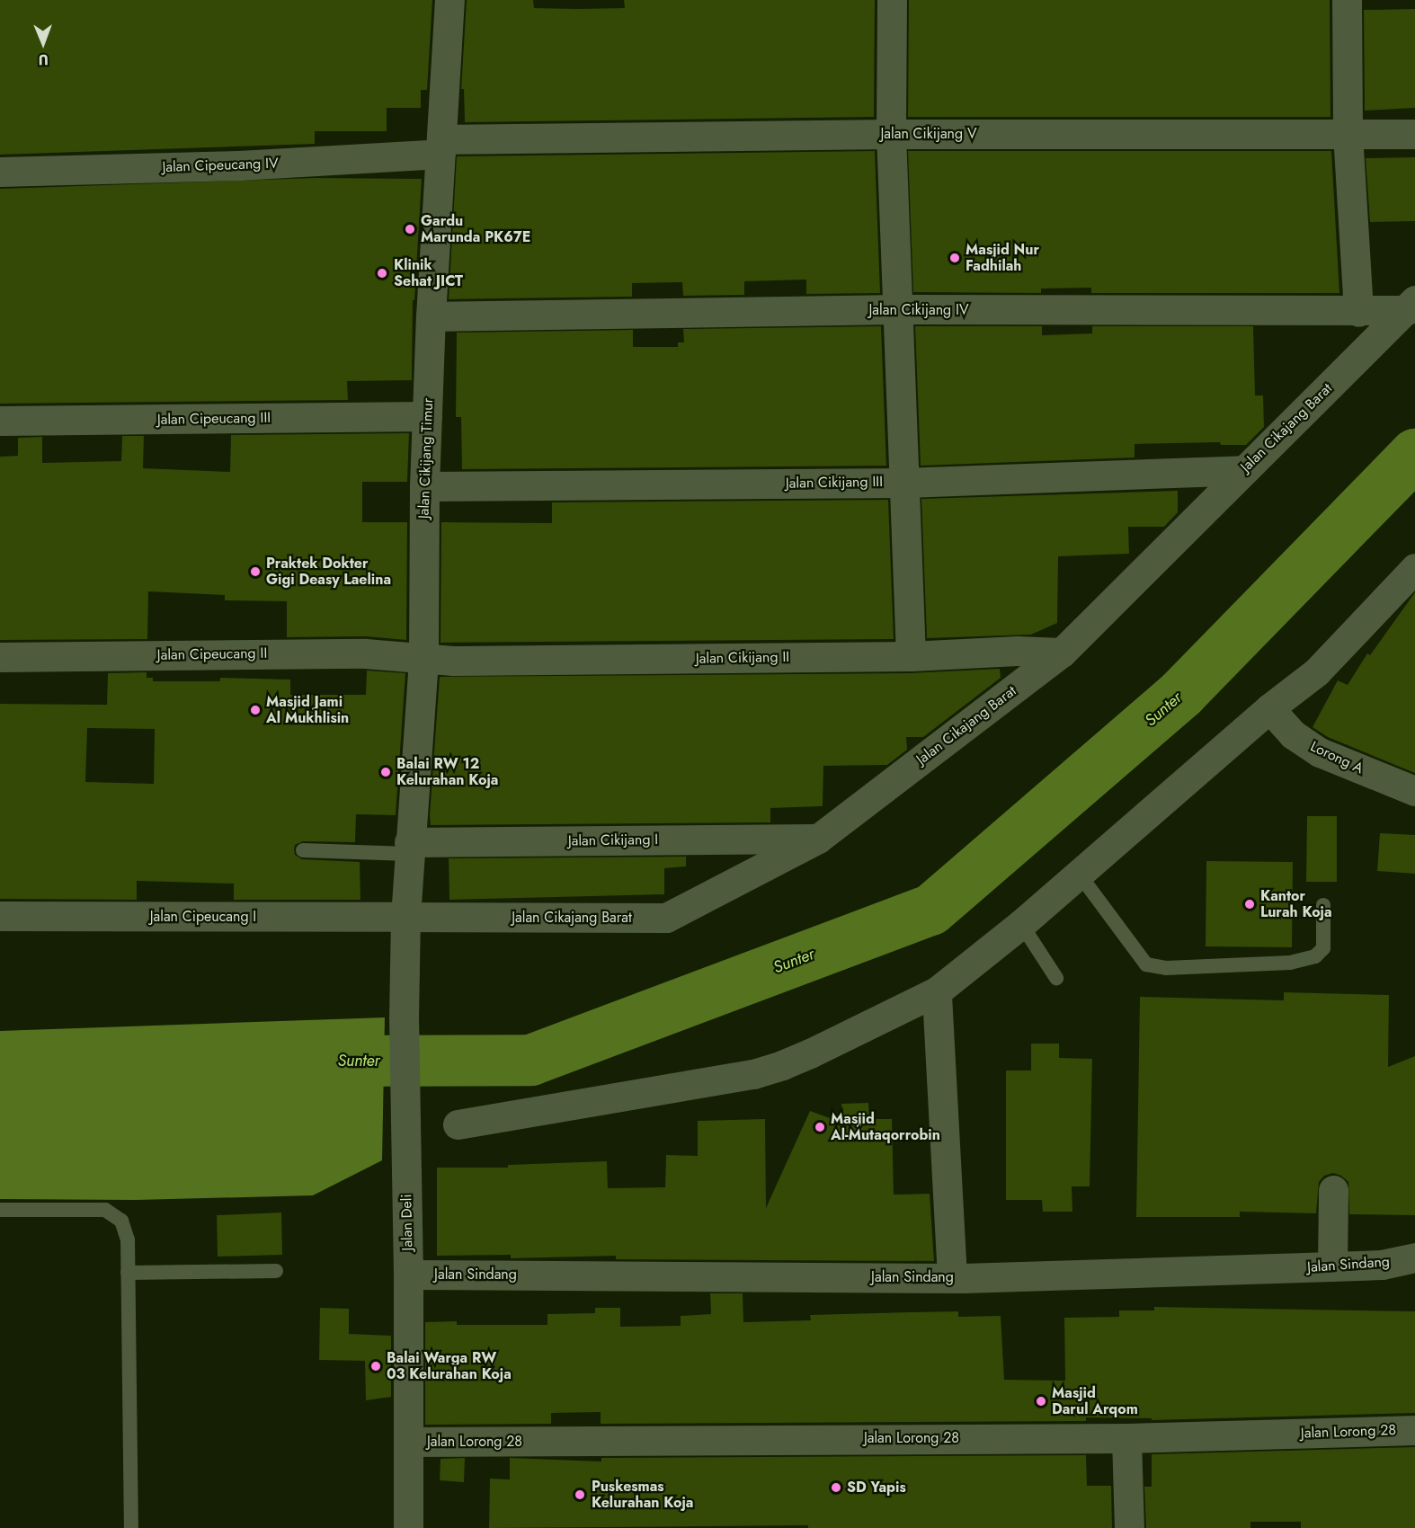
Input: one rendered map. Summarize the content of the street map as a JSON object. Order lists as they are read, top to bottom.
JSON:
{
  "streets": {
    "street": [
      "Jalan Cikijang V",
      "Jalan Cipeucang IV",
      "Jalan Cikijang IV",
      "Jalan Cipeucang III",
      "Jalan Cikajang Barat",
      "Jalan Cikijang Timur",
      "Jalan Cikijang III",
      "Jalan Cipeucang II",
      "Jalan Cikijang II",
      "Lorong A",
      "Jalan Cikijang I",
      "Jalan Cipeucang I",
      "Jalan Deli",
      "Jalan Sindang",
      "Jalan Lorong 28"
    ]
  },
  "crossings": [
    ["Jalan Cikijang V", "Jalan Cipeucang IV"],
    ["Jalan Cikijang V", "Jalan Cikijang Timur"],
    ["Jalan Cipeucang IV", "Jalan Cikijang Timur"],
    ["Jalan Cikijang IV", "Jalan Cikajang Barat"],
    ["Jalan Cikijang IV", "Jalan Cikijang Timur"],
    ["Jalan Cipeucang III", "Jalan Cikijang Timur"],
    ["Jalan Cikajang Barat", "Jalan Cikijang Timur"],
    ["Jalan Cikajang Barat", "Jalan Cikijang III"],
    ["Jalan Cikajang Barat", "Jalan Cikijang II"],
    ["Jalan Cikajang Barat", "Jalan Cikijang I"],
    ["Jalan Cikajang Barat", "Jalan Cipeucang I"],
    ["Jalan Cikajang Barat", "Jalan Deli"],
    ["Jalan Cikijang Timur", "Jalan Cikijang III"],
    ["Jalan Cikijang Timur", "Jalan Cipeucang II"],
    ["Jalan Cikijang Timur", "Jalan Cikijang II"],
    ["Jalan Cikijang Timur", "Jalan Cikijang I"],
    ["Jalan Cikijang Timur", "Jalan Cipeucang I"],
    ["Jalan Cikijang Timur", "Jalan Deli"],
    ["Jalan Cipeucang II", "Jalan Cikijang II"],
    ["Jalan Cipeucang I", "Jalan Deli"],
    ["Jalan Deli", "Jalan Sindang"],
    ["Jalan Deli", "Jalan Lorong 28"]
  ],
  "water": ["Sunter"],
  "places": [
    "Gardu Marunda PK67E",
    "Masjid Nur Fadhilah",
    "Klinik Sehat JICT",
    "Praktek Dokter Gigi Deasy Laelina",
    "Masjid Jami Al Mukhlisin",
    "Balai RW 12 Kelurahan Koja",
    "Kantor Lurah Koja",
    "Masjid Al-Mutaqorrobin",
    "Balai Warga RW 03 Kelurahan Koja",
    "Masjid Darul Arqom",
    "SD Yapis",
    "Puskesmas Kelurahan Koja"
  ],
  "north": "bottom"
}
